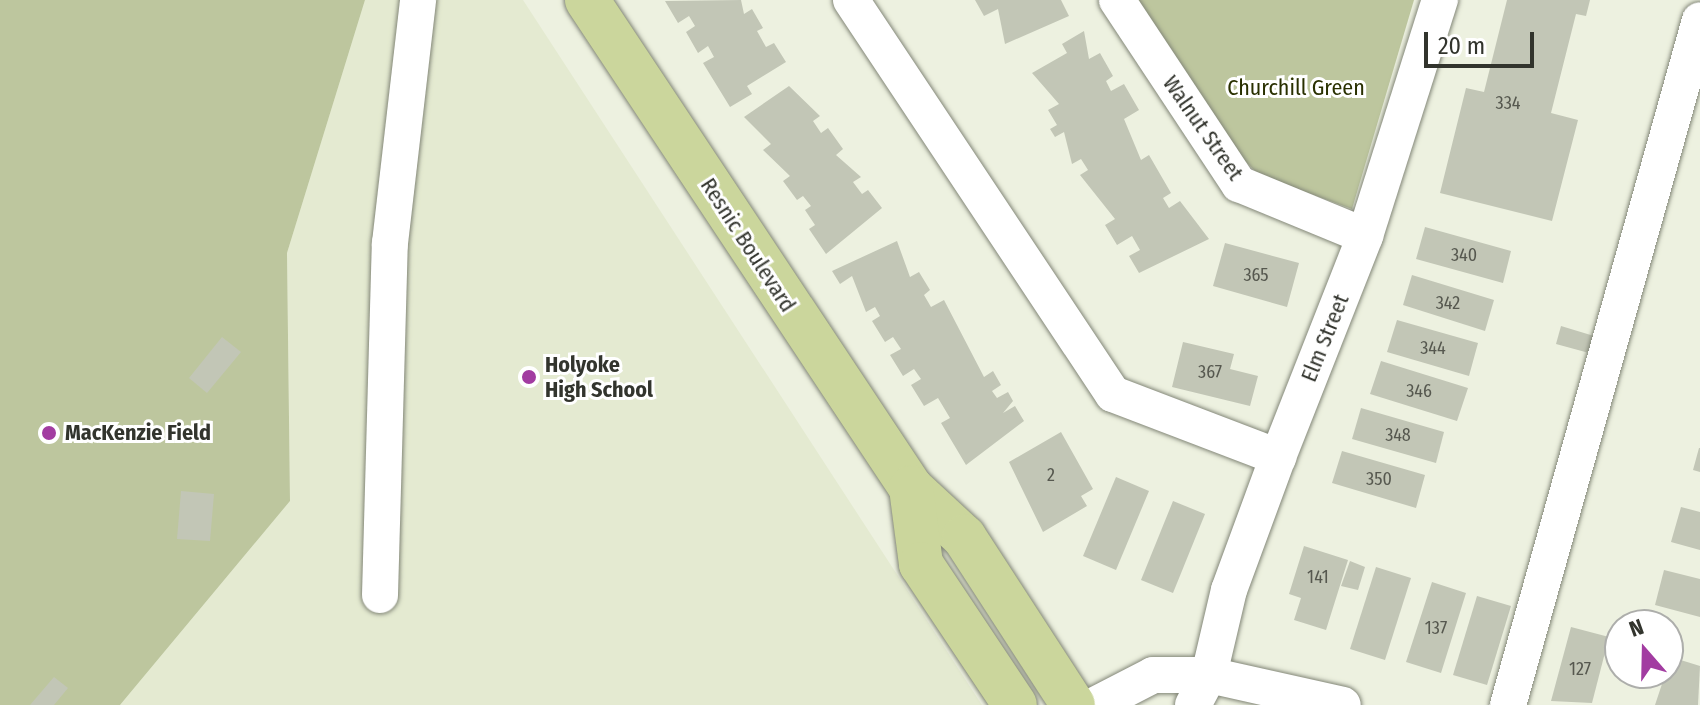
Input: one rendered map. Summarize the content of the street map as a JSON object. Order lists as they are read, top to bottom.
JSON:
{
  "streets": {
    "main road": ["Resnic Boulevard"],
    "street": ["Walnut Street", "Elm Street"]
  },
  "crossings": [
    ["Walnut Street", "Elm Street"]
  ],
  "parks": ["Churchill Green"],
  "places": ["Holyoke High School", "MacKenzie Field"],
  "house_numbers": [
    "334",
    "340",
    "365",
    "342",
    "344",
    "367",
    "346",
    "348",
    "2",
    "350",
    "141",
    "137",
    "127"
  ],
  "scale_bar": "20 m",
  "north": "top"
}
